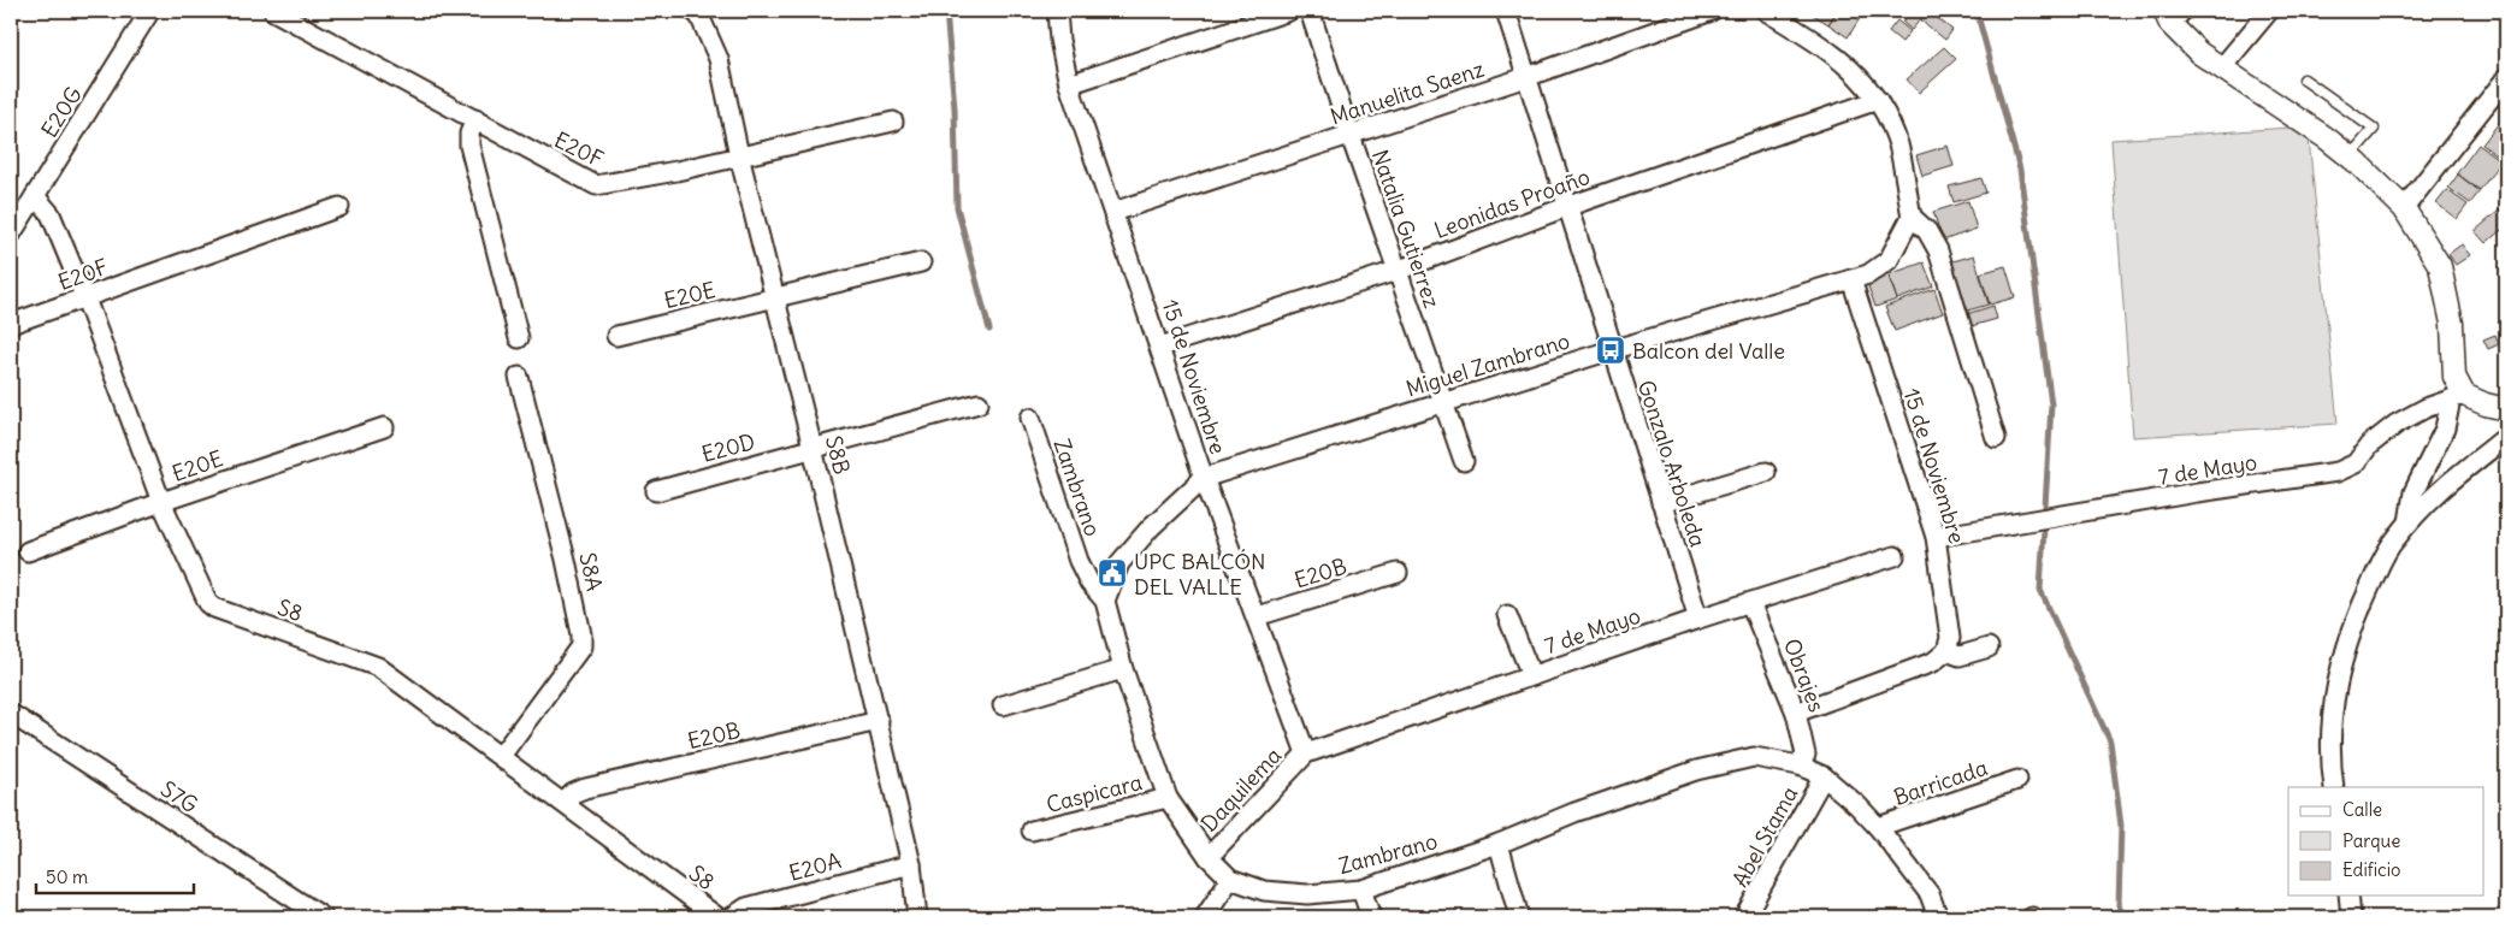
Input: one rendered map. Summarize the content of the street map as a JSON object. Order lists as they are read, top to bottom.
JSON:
{
  "streets": {
    "street": [
      "Manuelita Saenz",
      "E20G",
      "E20F",
      "Leonidas Proaño",
      "Natalia Gutierrez",
      "E20E",
      "Miguel Zambrano",
      "15 de Noviembre",
      "E20D",
      "S8B",
      "Gonzalo Arboleda",
      "7 de Mayo",
      "Zambrano",
      "S8A",
      "E20B",
      "S8",
      "Obrajes",
      "Barricada",
      "Daquilema",
      "Caspicara",
      "S7G",
      "Abel Stama",
      "E20A"
    ]
  },
  "crossings": [
    ["Manuelita Saenz", "Natalia Gutierrez"],
    ["Manuelita Saenz", "15 de Noviembre"],
    ["Manuelita Saenz", "Gonzalo Arboleda"],
    ["E20G", "S8"],
    ["E20F", "S8B"],
    ["E20F", "S8"],
    ["Leonidas Proaño", "Natalia Gutierrez"],
    ["Leonidas Proaño", "15 de Noviembre"],
    ["Leonidas Proaño", "Gonzalo Arboleda"],
    ["Natalia Gutierrez", "Miguel Zambrano"],
    ["E20E", "S8B"],
    ["E20E", "S8"],
    ["Miguel Zambrano", "15 de Noviembre"],
    ["Miguel Zambrano", "Gonzalo Arboleda"],
    ["Miguel Zambrano", "Zambrano"],
    ["15 de Noviembre", "7 de Mayo"],
    ["15 de Noviembre", "E20B"],
    ["15 de Noviembre", "Daquilema"],
    ["E20D", "S8B"],
    ["S8B", "E20B"],
    ["S8B", "E20A"],
    ["Gonzalo Arboleda", "7 de Mayo"],
    ["7 de Mayo", "Obrajes"],
    ["7 de Mayo", "Daquilema"],
    ["Zambrano", "Obrajes"],
    ["Zambrano", "Barricada"],
    ["Zambrano", "Daquilema"],
    ["Zambrano", "Caspicara"],
    ["Zambrano", "Abel Stama"],
    ["S8A", "S8"],
    ["E20B", "S8"]
  ],
  "places": {
    "bus stop": ["Balcon del Valle"],
    "public building": ["UPC BALCÓN DEL VALLE"]
  },
  "legend": ["Calle", "Parque", "Edificio"],
  "scale_bar": "50 m"
}
